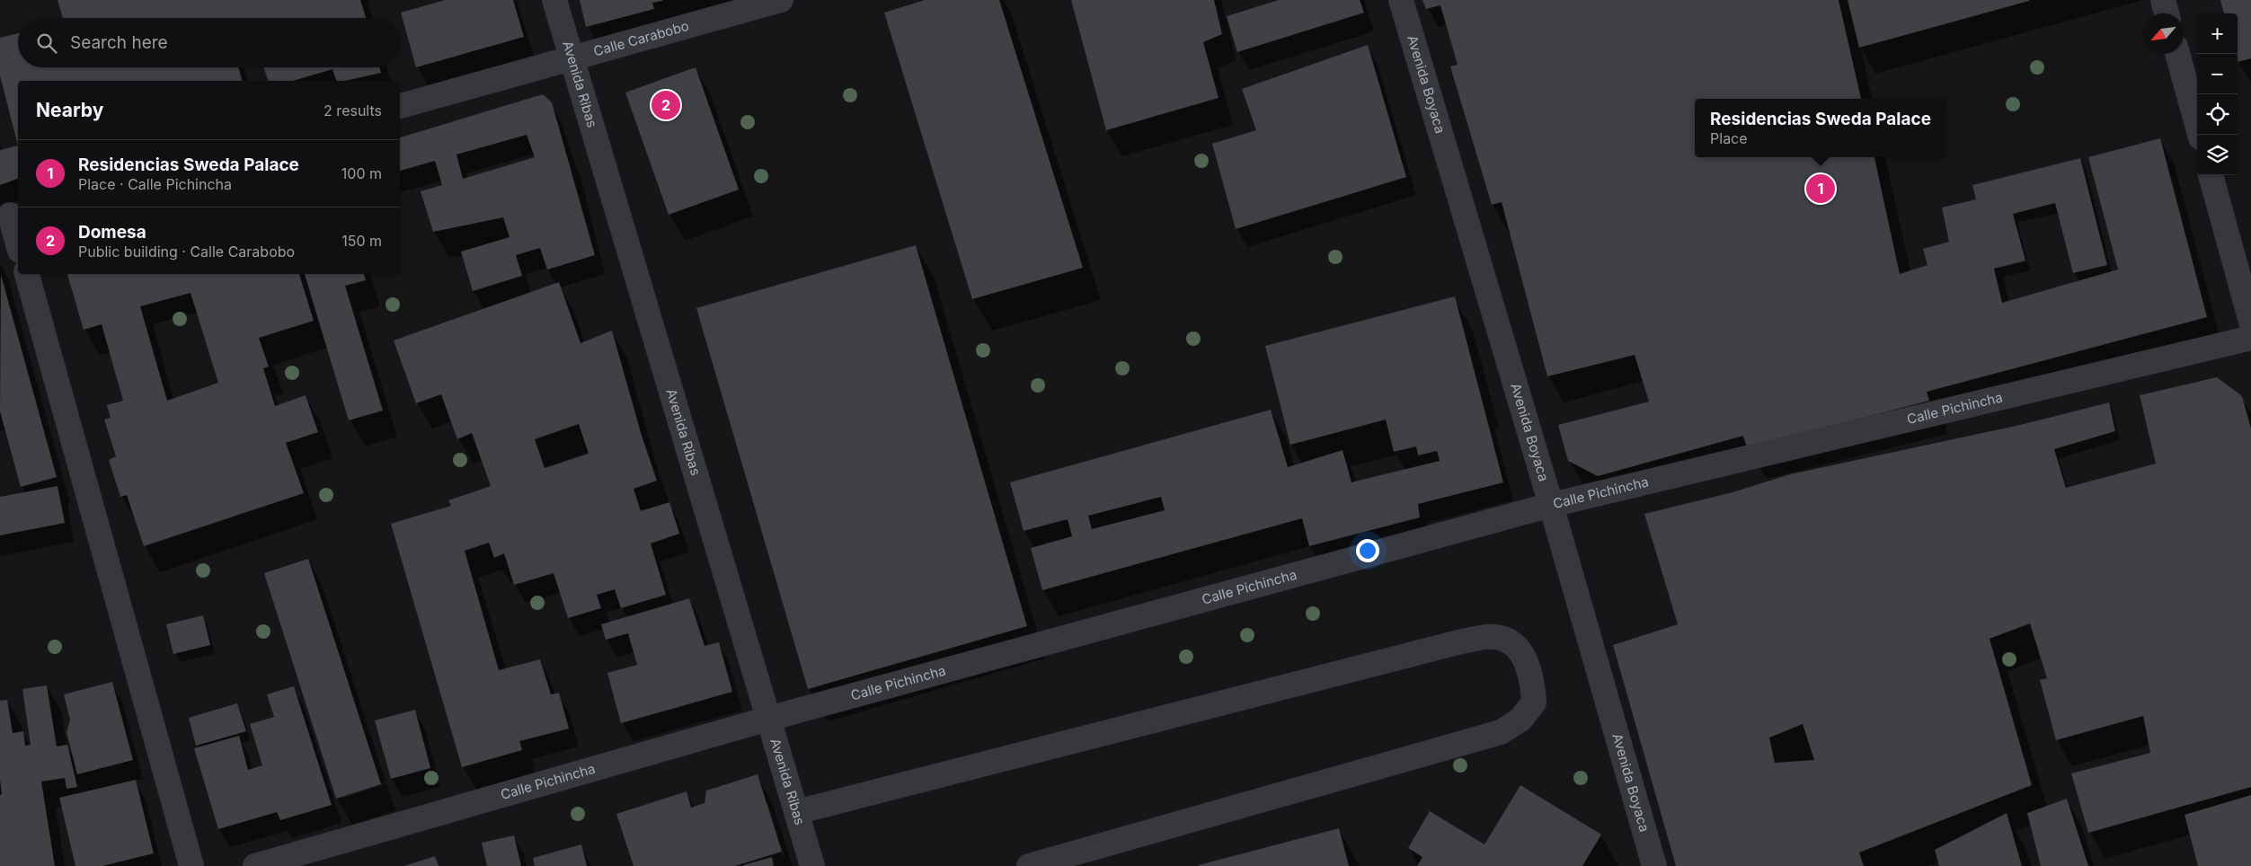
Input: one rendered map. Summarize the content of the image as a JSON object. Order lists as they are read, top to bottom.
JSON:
{
  "streets": {
    "street": [
      "Calle Carabobo",
      "Avenida Boyaca",
      "Avenida Ribas",
      "Calle Pichincha"
    ]
  },
  "crossings": [
    ["Calle Carabobo", "Avenida Ribas"],
    ["Avenida Boyaca", "Calle Pichincha"],
    ["Avenida Ribas", "Calle Pichincha"]
  ],
  "north": "bottom left",
  "page": {
    "map_buttons": ["+", "−"],
    "search": "Search here",
    "heading": ["Nearby", "2 results"],
    "pins": ["2", "1"],
    "popup": ["Residencias Sweda Palace", "Place"],
    "list": [
      {
        "mark": "1",
        "name": "Residencias Sweda Palace",
        "note": "Place · Calle Pichincha",
        "value": "100 m"
      },
      {
        "mark": "2",
        "name": "Domesa",
        "note": "Public building · Calle Carabobo",
        "value": "150 m"
      }
    ]
  }
}
